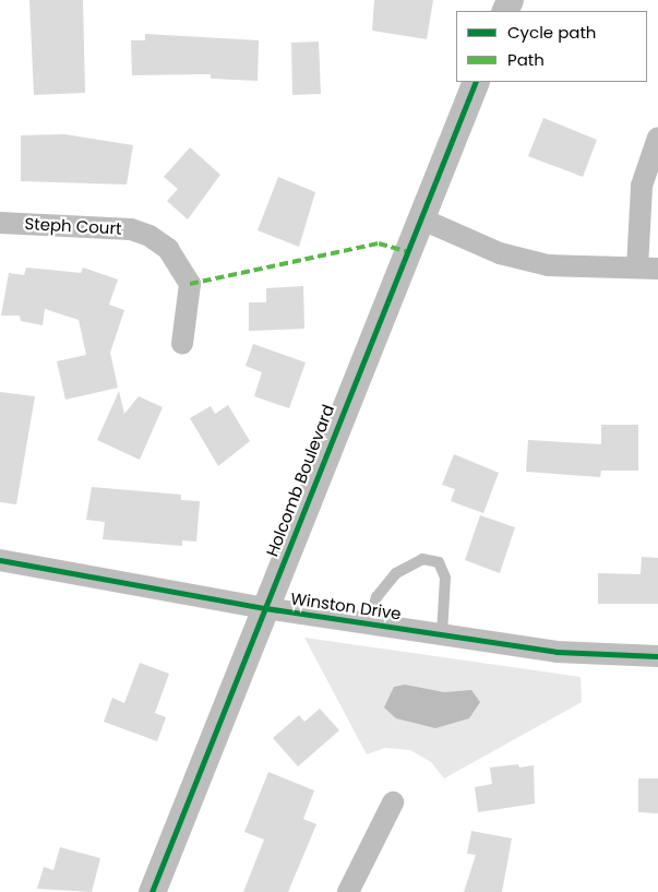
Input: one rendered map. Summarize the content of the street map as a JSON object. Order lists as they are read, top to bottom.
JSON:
{
  "streets": {
    "street": ["Steph Court", "Holcomb Boulevard", "Winston Drive"]
  },
  "crossings": [
    ["Holcomb Boulevard", "Winston Drive"]
  ],
  "legend": ["Cycle path", "Path"]
}
